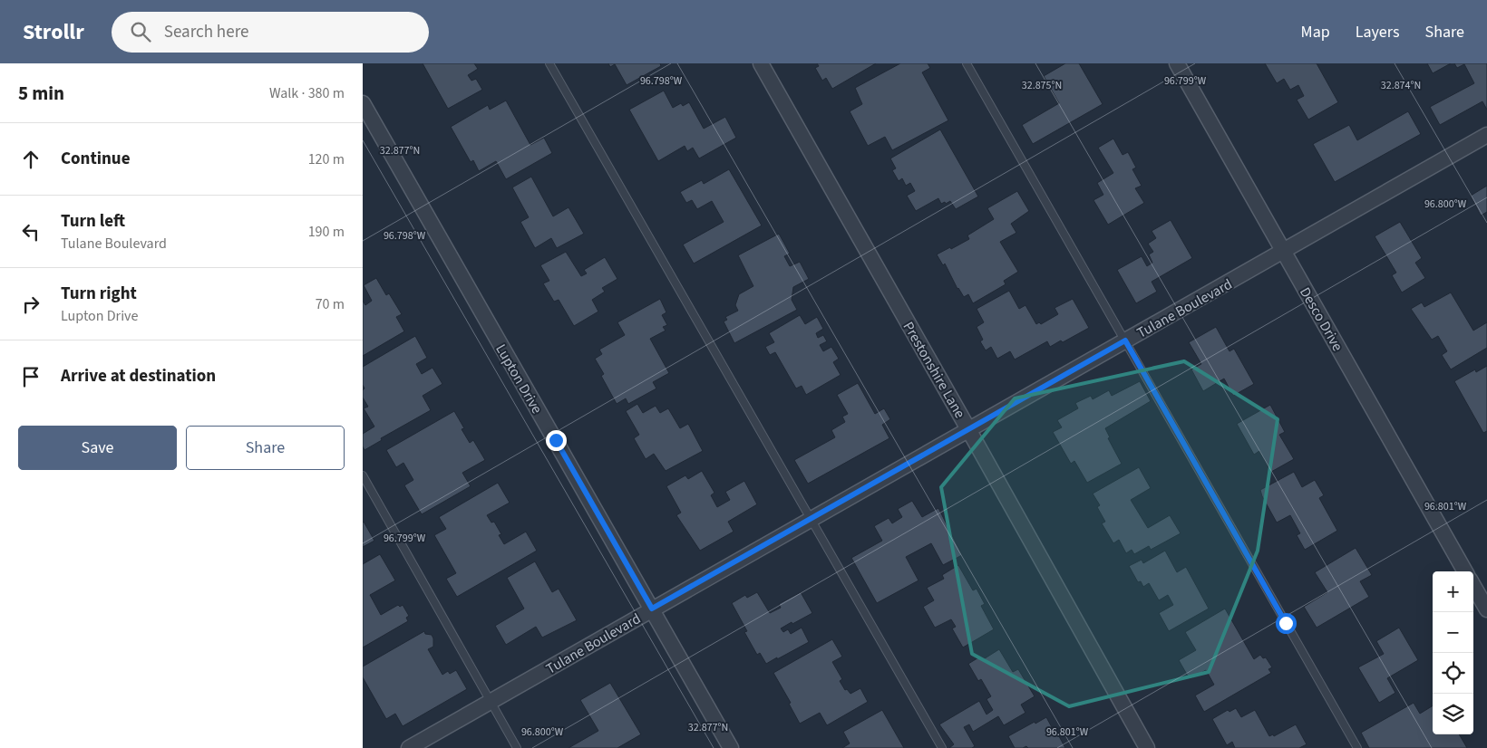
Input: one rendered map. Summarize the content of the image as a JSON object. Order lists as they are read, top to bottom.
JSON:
{
  "streets": {
    "street": [
      "Tulane Boulevard",
      "Desco Drive",
      "Prestonshire Lane",
      "Lupton Drive"
    ]
  },
  "crossings": [
    ["Tulane Boulevard", "Desco Drive"],
    ["Tulane Boulevard", "Prestonshire Lane"],
    ["Tulane Boulevard", "Lupton Drive"]
  ],
  "page": {
    "header": "Strollr",
    "search": "Search here",
    "nav": ["Map", "Layers", "Share"],
    "heading": ["5 min", "Walk · 380 m"],
    "list": [
      ["Continue", "120 m"],
      ["Turn left", "Tulane Boulevard", "190 m"],
      ["Turn right", "Lupton Drive", "70 m"],
      "Arrive at destination"
    ],
    "buttons": ["Save", "Share"],
    "map_buttons": ["+", "−"]
  },
  "coordinates": [
    "96.799°W",
    "96.798°W",
    "32.875°N",
    "32.874°N",
    "32.877°N",
    "96.800°W",
    "96.801°W"
  ]
}
